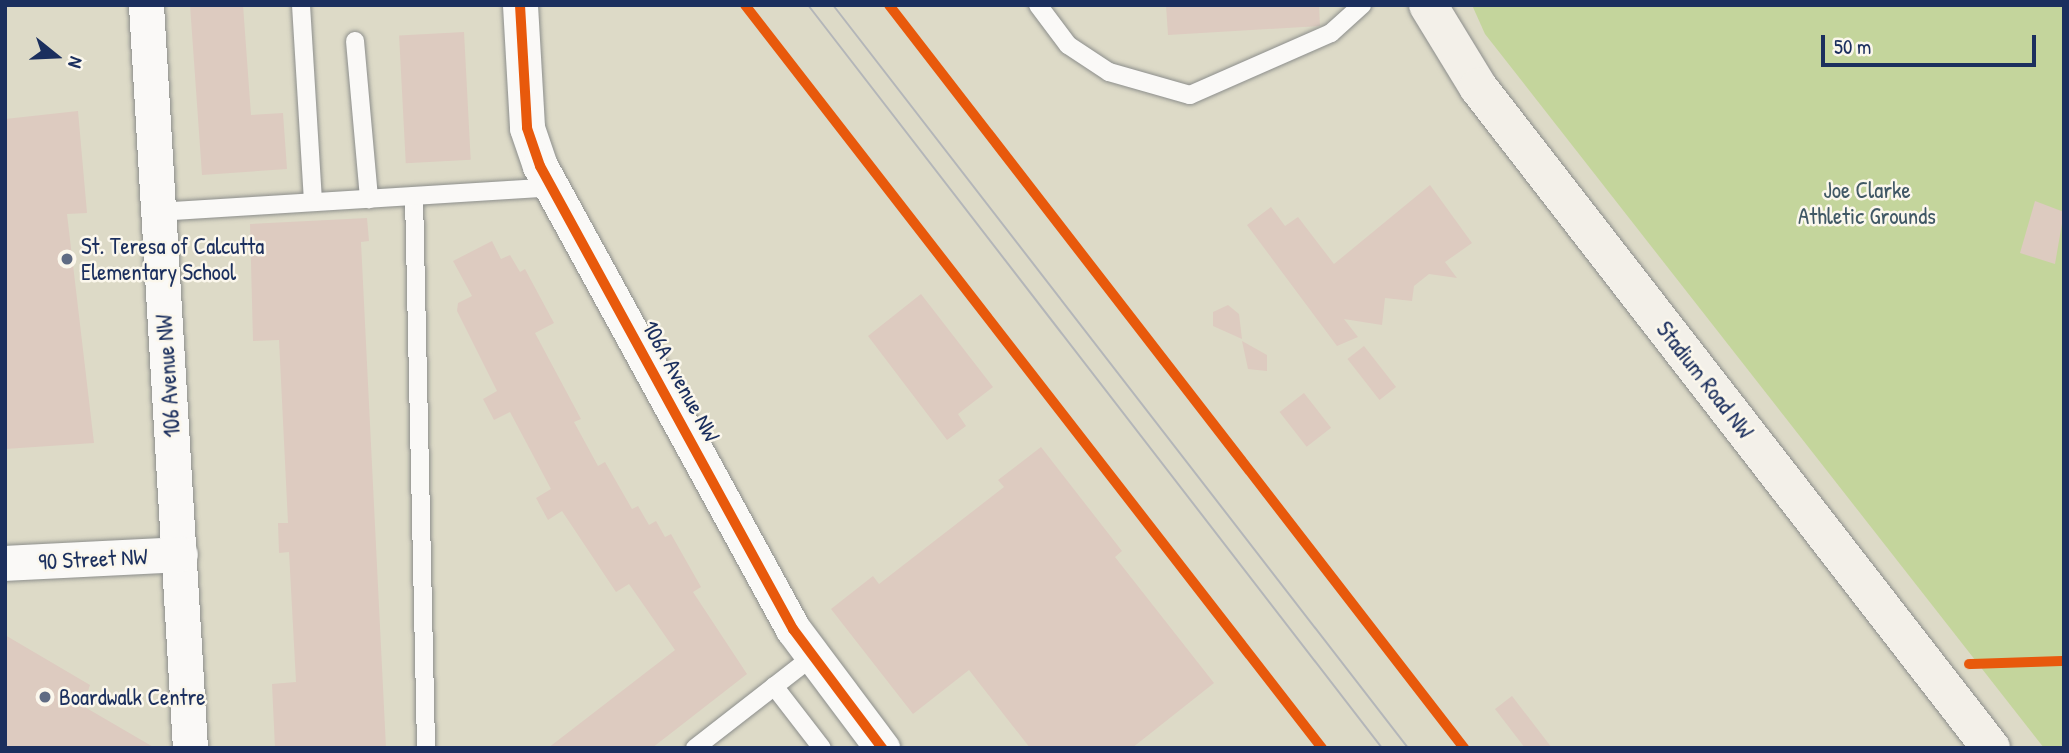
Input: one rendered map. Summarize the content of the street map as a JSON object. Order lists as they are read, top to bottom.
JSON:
{
  "streets": {
    "main road": ["Stadium Road NW"],
    "street": ["106 Avenue NW", "106A Avenue NW", "90 Street NW"]
  },
  "crossings": [
    ["106 Avenue NW", "90 Street NW"]
  ],
  "parks": ["Joe Clarke Athletic Grounds"],
  "places": ["St. Teresa of Calcutta Elementary School", "Boardwalk Centre"],
  "scale_bar": "50 m",
  "north": "right"
}
